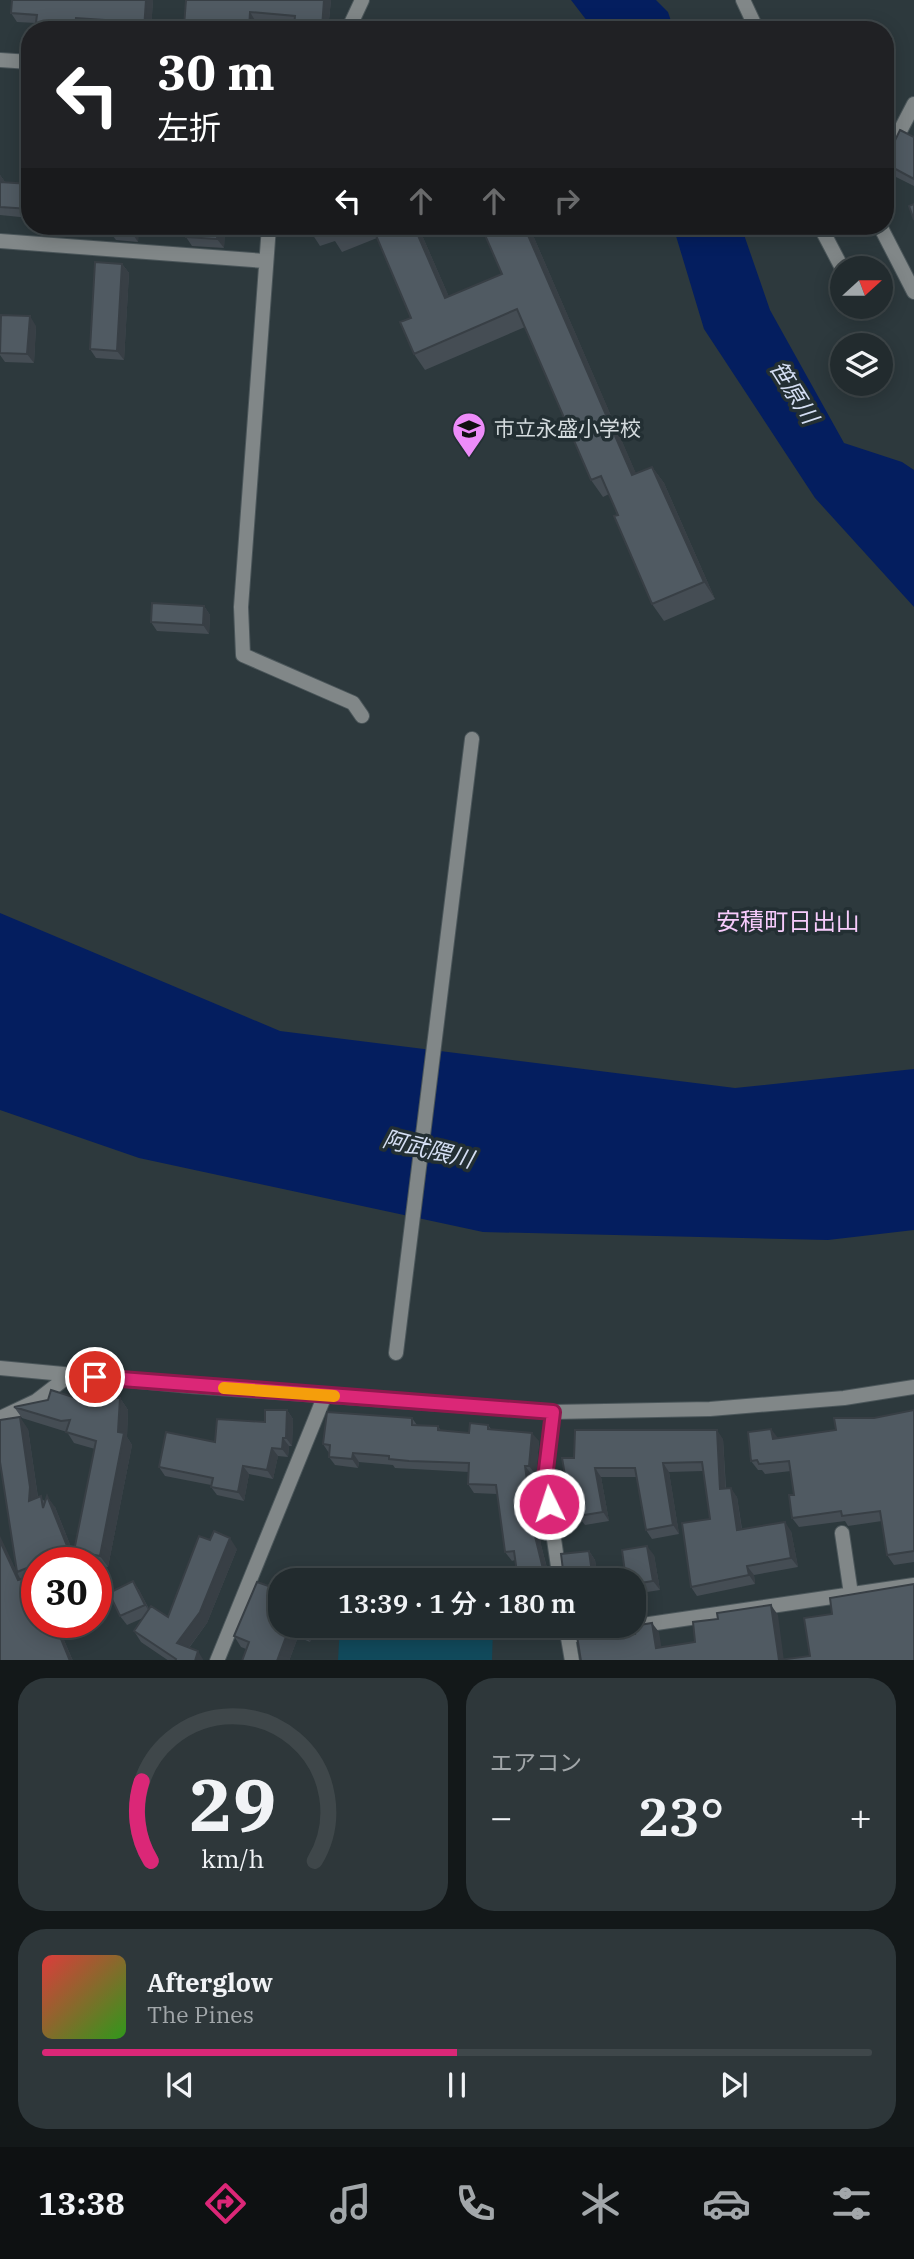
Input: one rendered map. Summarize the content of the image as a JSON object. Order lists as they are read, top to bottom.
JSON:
{
  "districts": ["安積町日出山"],
  "water": ["笹原川", "阿武隈川"],
  "places": {
    "school or university": ["市立永盛小学校"]
  },
  "north": "right",
  "page": {
    "turn": ["30 m", "左折"],
    "limit": "30",
    "trip": "13:39 · 1 分 · 180 m",
    "tile": "エアコン",
    "heat": ["−", "23°", "+"],
    "song": ["Afterglow", "The Pines"],
    "tabs": "13:38",
    "gauge": ["29", "km/h"]
  }
}
